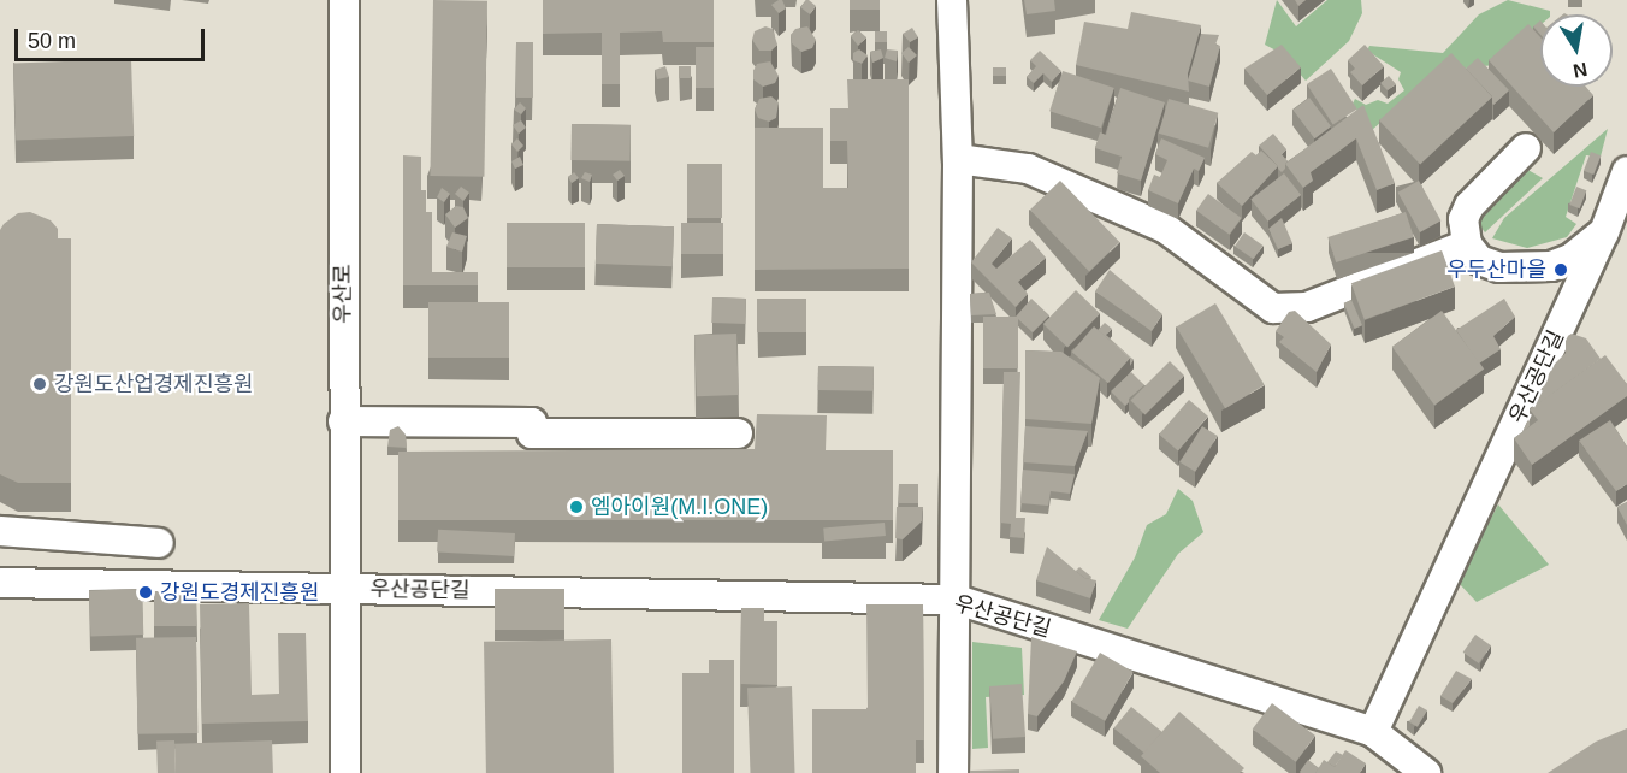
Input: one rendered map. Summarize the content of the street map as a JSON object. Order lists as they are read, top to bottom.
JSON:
{
  "streets": {
    "street": ["우산로", "우산공단길"]
  },
  "crossings": [
    ["우산로", "우산공단길"]
  ],
  "places": [
    "우두산마을",
    "강원도산업경제진흥원",
    "엠아이원(M.I.ONE)",
    "강원도경제진흥원"
  ],
  "scale_bar": "50 m",
  "north": "bottom"
}
